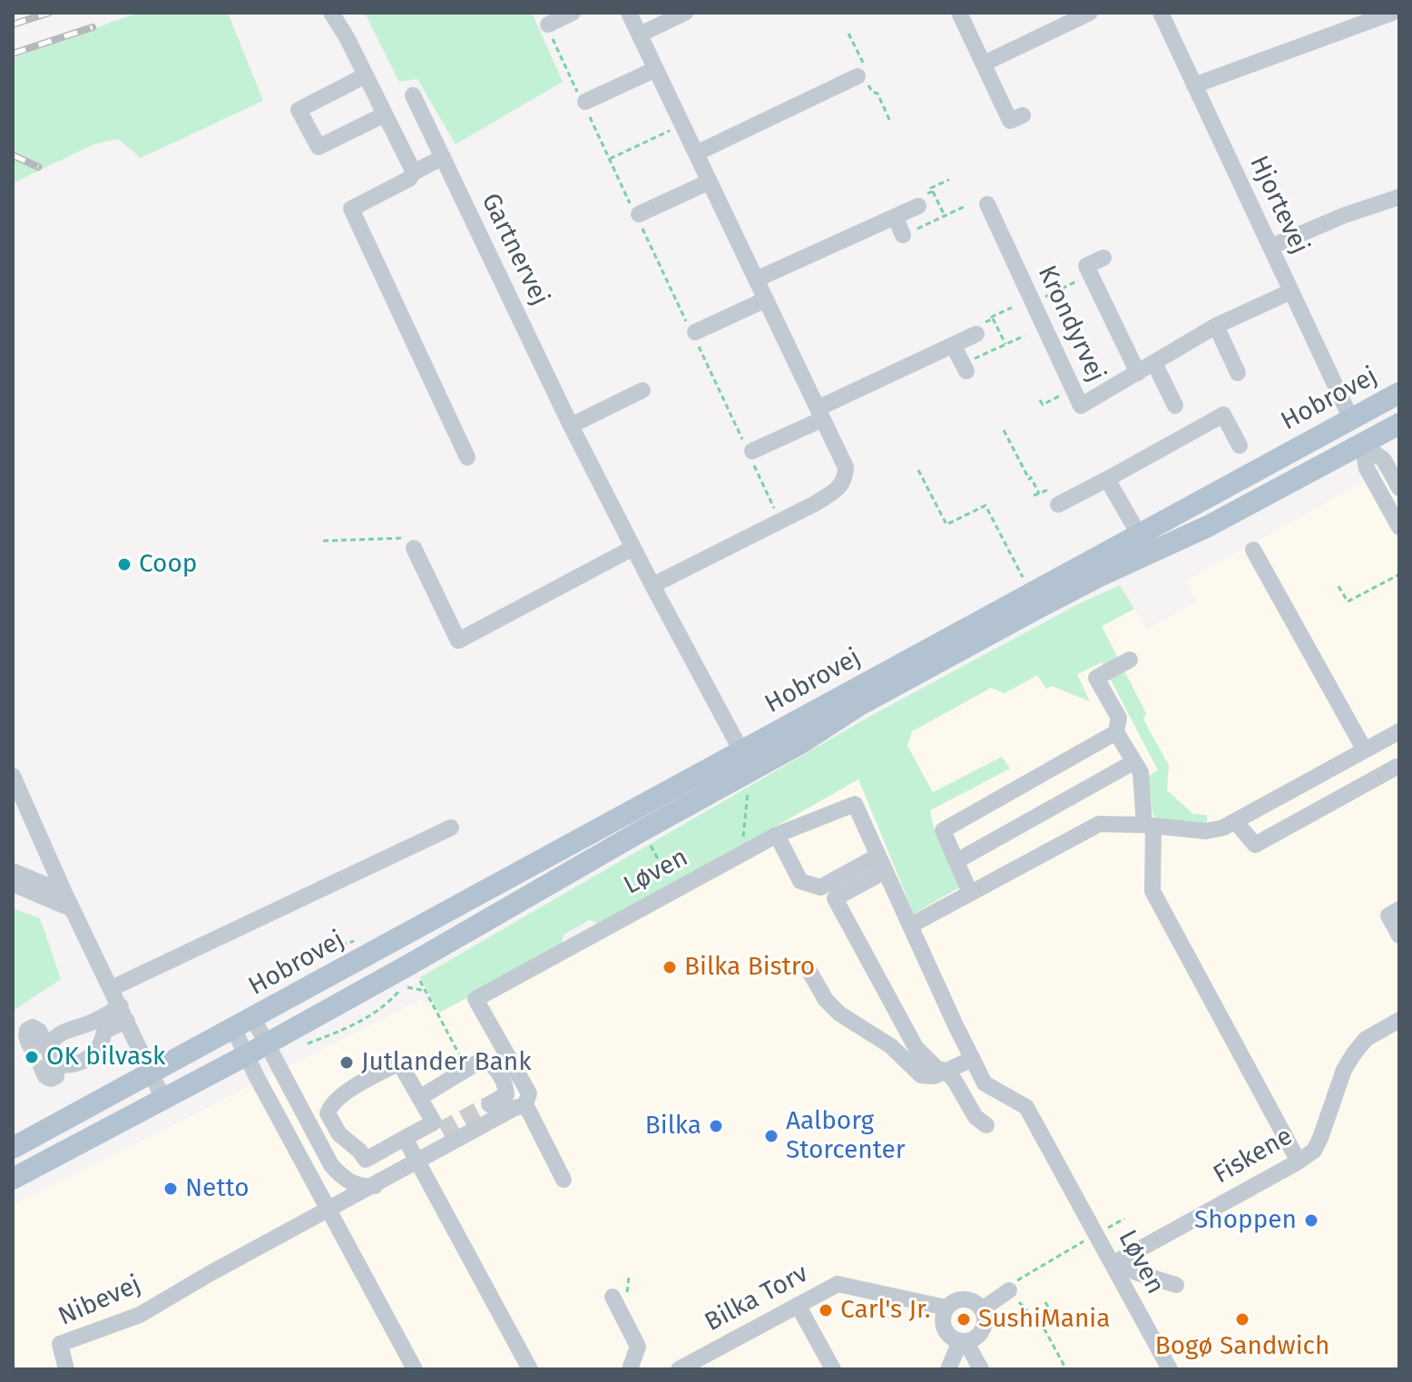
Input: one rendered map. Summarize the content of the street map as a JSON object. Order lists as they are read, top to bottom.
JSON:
{
  "streets": {
    "main road": ["Hobrovej"],
    "street": [
      "Hjortevej",
      "Gartnervej",
      "Krondyrvej",
      "Løven",
      "Fiskene",
      "Bilka Torv",
      "Nibevej"
    ]
  },
  "crossings": [
    ["Hjortevej", "Krondyrvej"],
    ["Hjortevej", "Hobrovej"],
    ["Gartnervej", "Hobrovej"],
    ["Hobrovej", "Nibevej"],
    ["Løven", "Fiskene"]
  ],
  "places": [
    "Coop",
    "Bilka Bistro",
    "OK bilvask",
    "Jutlander Bank",
    "Bilka",
    "Aalborg Storcenter",
    "Netto",
    "Shoppen",
    "Carl's Jr.",
    "SushiMania",
    "Bogø Sandwich"
  ]
}
